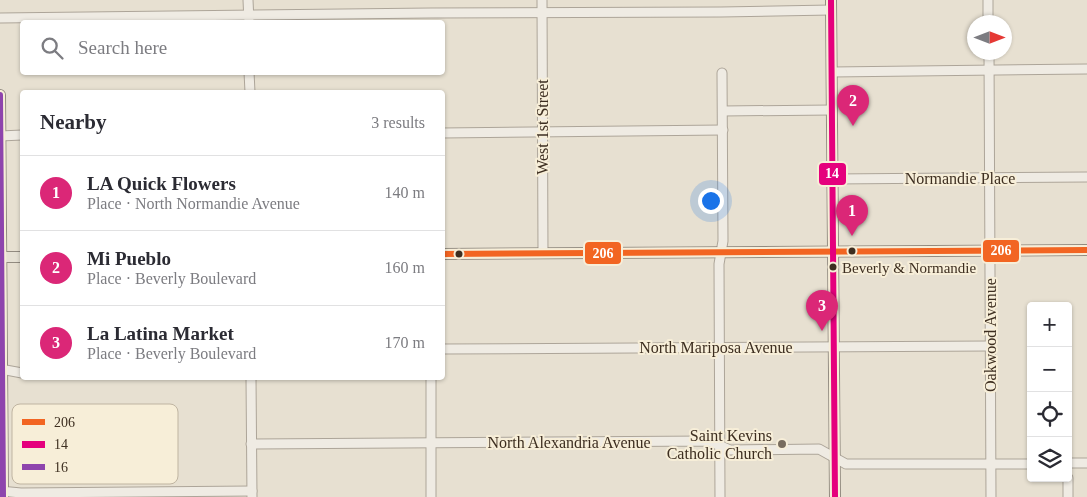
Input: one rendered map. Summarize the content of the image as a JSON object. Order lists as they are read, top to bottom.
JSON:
{
  "streets": {
    "street": [
      "West 1st Street",
      "Normandie Place",
      "Oakwood Avenue",
      "North Mariposa Avenue",
      "North Alexandria Avenue"
    ]
  },
  "crossings": [
    ["Normandie Place", "Oakwood Avenue"],
    ["Oakwood Avenue", "North Mariposa Avenue"],
    ["Oakwood Avenue", "North Alexandria Avenue"]
  ],
  "places": ["Beverly & Normandie", "Saint Kevins Catholic Church"],
  "lines": ["transit line 14", "transit line 16", "transit line 206"],
  "legend": ["206", "14", "16"],
  "north": "right",
  "page": {
    "search": "Search here",
    "pins": ["2", "1", "3"],
    "heading": ["Nearby", "3 results"],
    "list": [
      {
        "mark": "1",
        "name": "LA Quick Flowers",
        "note": "Place · North Normandie Avenue",
        "value": "140 m"
      },
      {
        "mark": "2",
        "name": "Mi Pueblo",
        "note": "Place · Beverly Boulevard",
        "value": "160 m"
      },
      {
        "mark": "3",
        "name": "La Latina Market",
        "note": "Place · Beverly Boulevard",
        "value": "170 m"
      }
    ],
    "map_buttons": ["+", "−"]
  }
}
